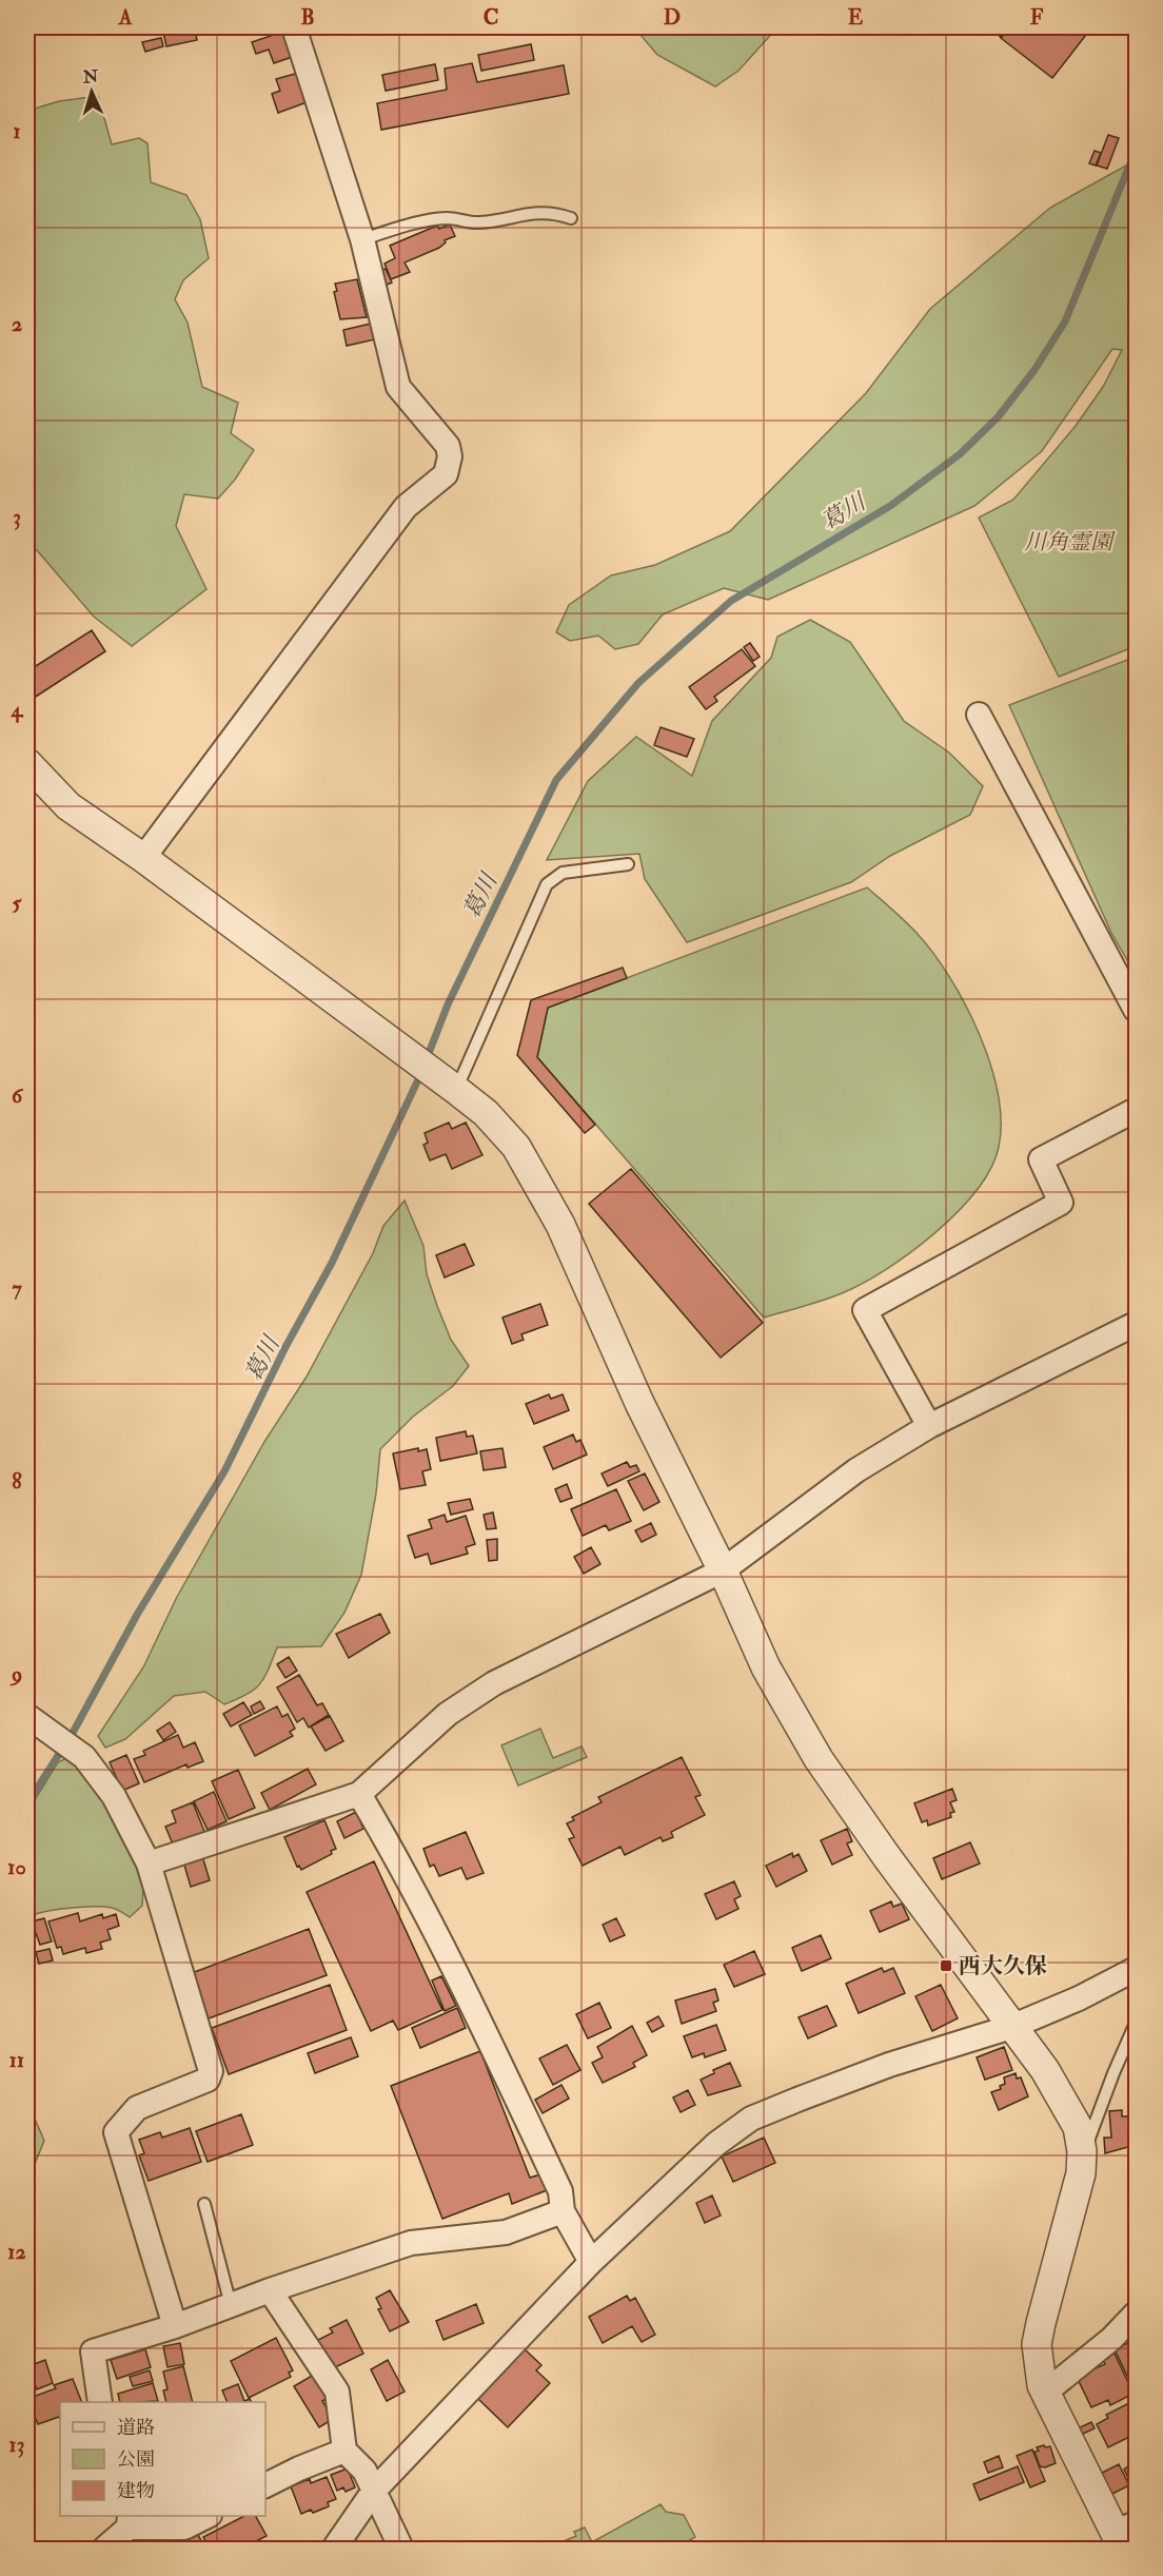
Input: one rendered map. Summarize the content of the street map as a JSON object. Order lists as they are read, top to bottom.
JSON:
{
  "water": ["葛川"],
  "parks": ["川角霊園"],
  "places": {
    "transit": ["西大久保"]
  },
  "legend": ["道路", "公園", "建物"],
  "north": "top",
  "grid": {
    "columns": [
      "A",
      "B",
      "C",
      "D",
      "E",
      "F"
    ],
    "rows": [
      "1",
      "2",
      "3",
      "4",
      "5",
      "6",
      "7",
      "8",
      "9",
      "10",
      "11",
      "12",
      "13"
    ]
  }
}
